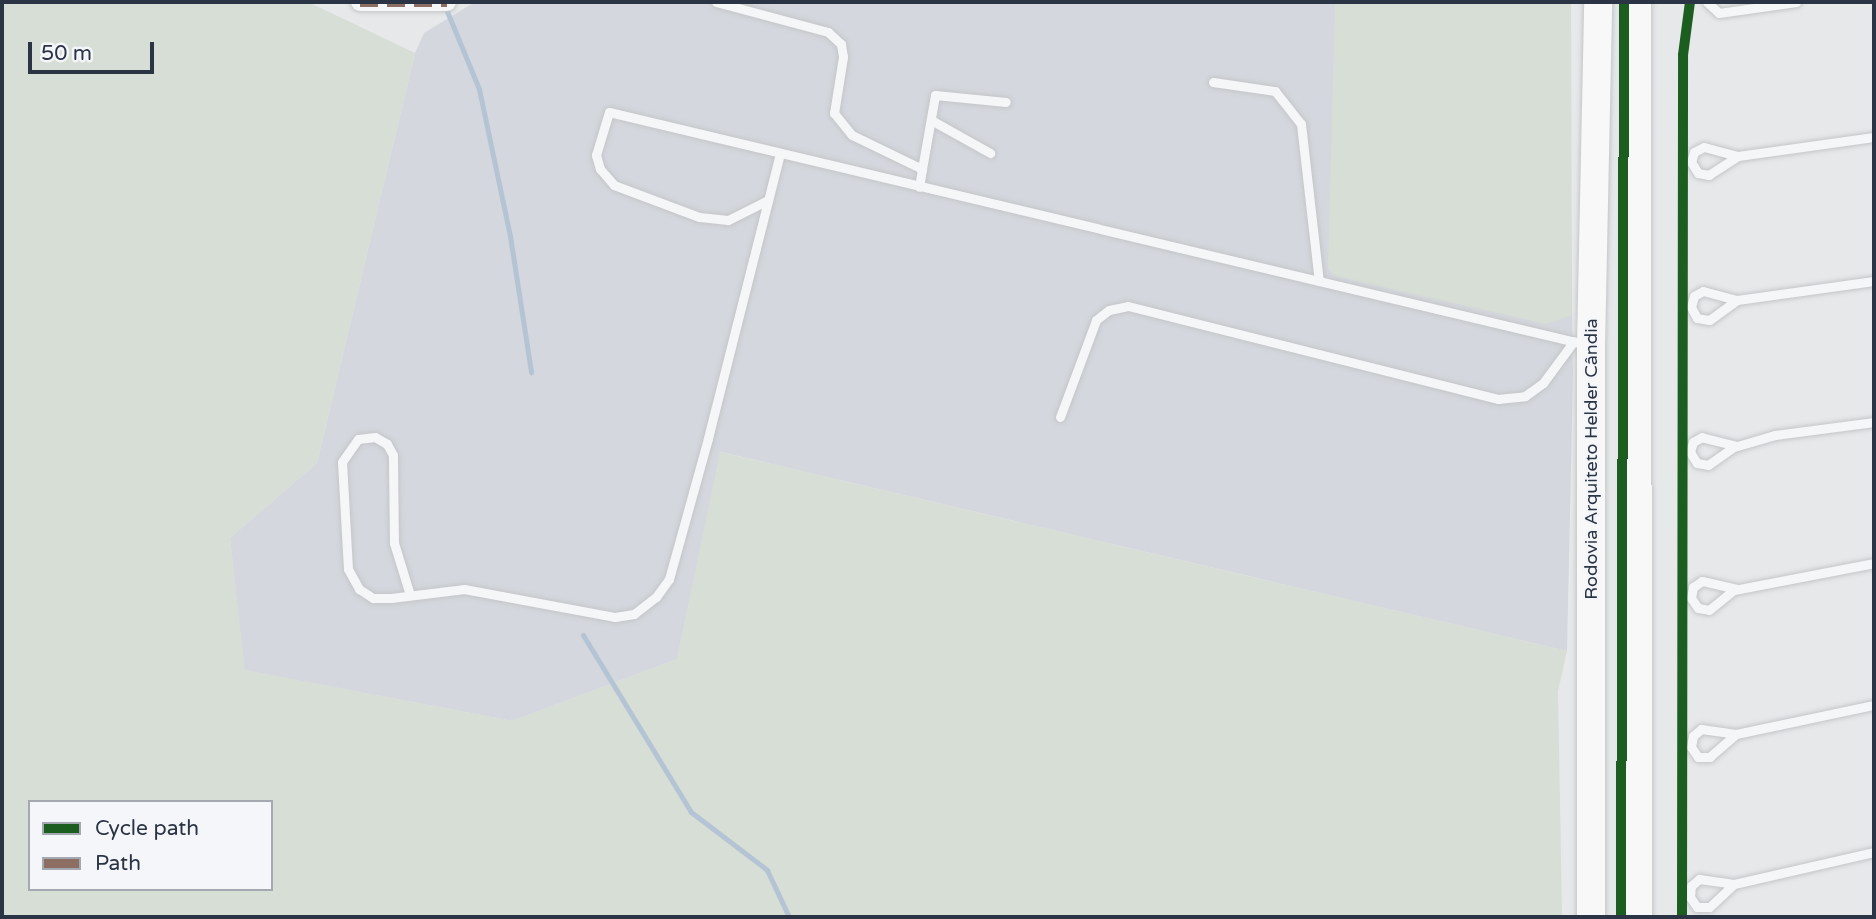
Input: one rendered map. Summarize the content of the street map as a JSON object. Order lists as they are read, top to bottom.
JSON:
{
  "streets": {
    "main road": ["Rodovia Arquiteto Helder Cândia"]
  },
  "legend": ["Cycle path", "Path"],
  "scale_bar": "50 m"
}
